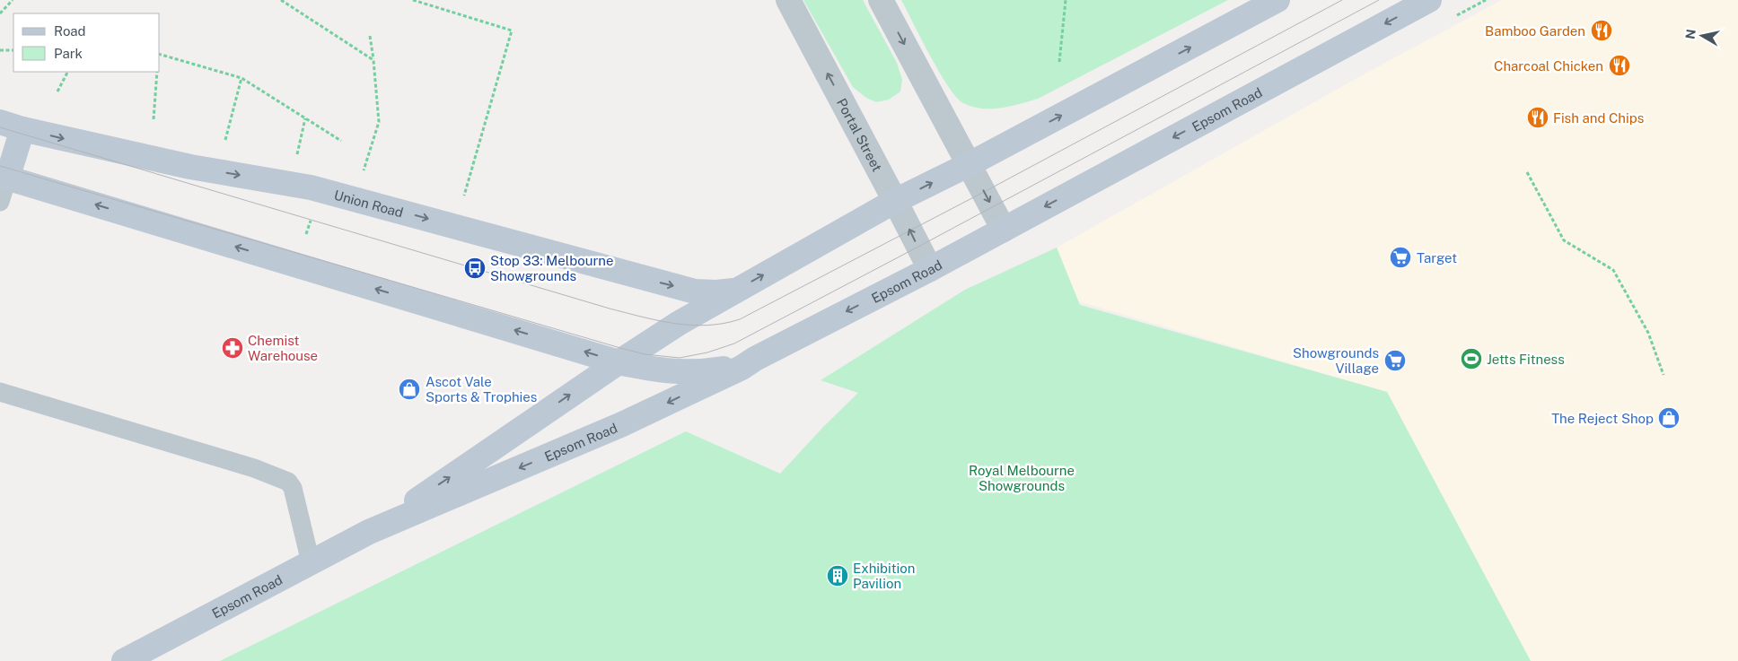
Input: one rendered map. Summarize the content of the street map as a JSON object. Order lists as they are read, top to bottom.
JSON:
{
  "streets": {
    "main road": ["Epsom Road", "Union Road"],
    "street": ["Portal Street"]
  },
  "crossings": [
    ["Epsom Road", "Portal Street"],
    ["Epsom Road", "Union Road"]
  ],
  "parks": ["Royal Melbourne Showgrounds"],
  "places": {
    "restaurant": ["Bamboo Garden", "Charcoal Chicken", "Fish and Chips"],
    "supermarket": ["Target", "Showgrounds Village"],
    "bus stop": ["Stop 33: Melbourne Showgrounds"],
    "pharmacy": ["Chemist Warehouse"],
    "sports": ["Jetts Fitness"],
    "shop": ["Ascot Vale Sports & Trophies", "The Reject Shop"],
    "building": ["Exhibition Pavilion"]
  },
  "legend": ["Road", "Park"],
  "north": "left"
}
